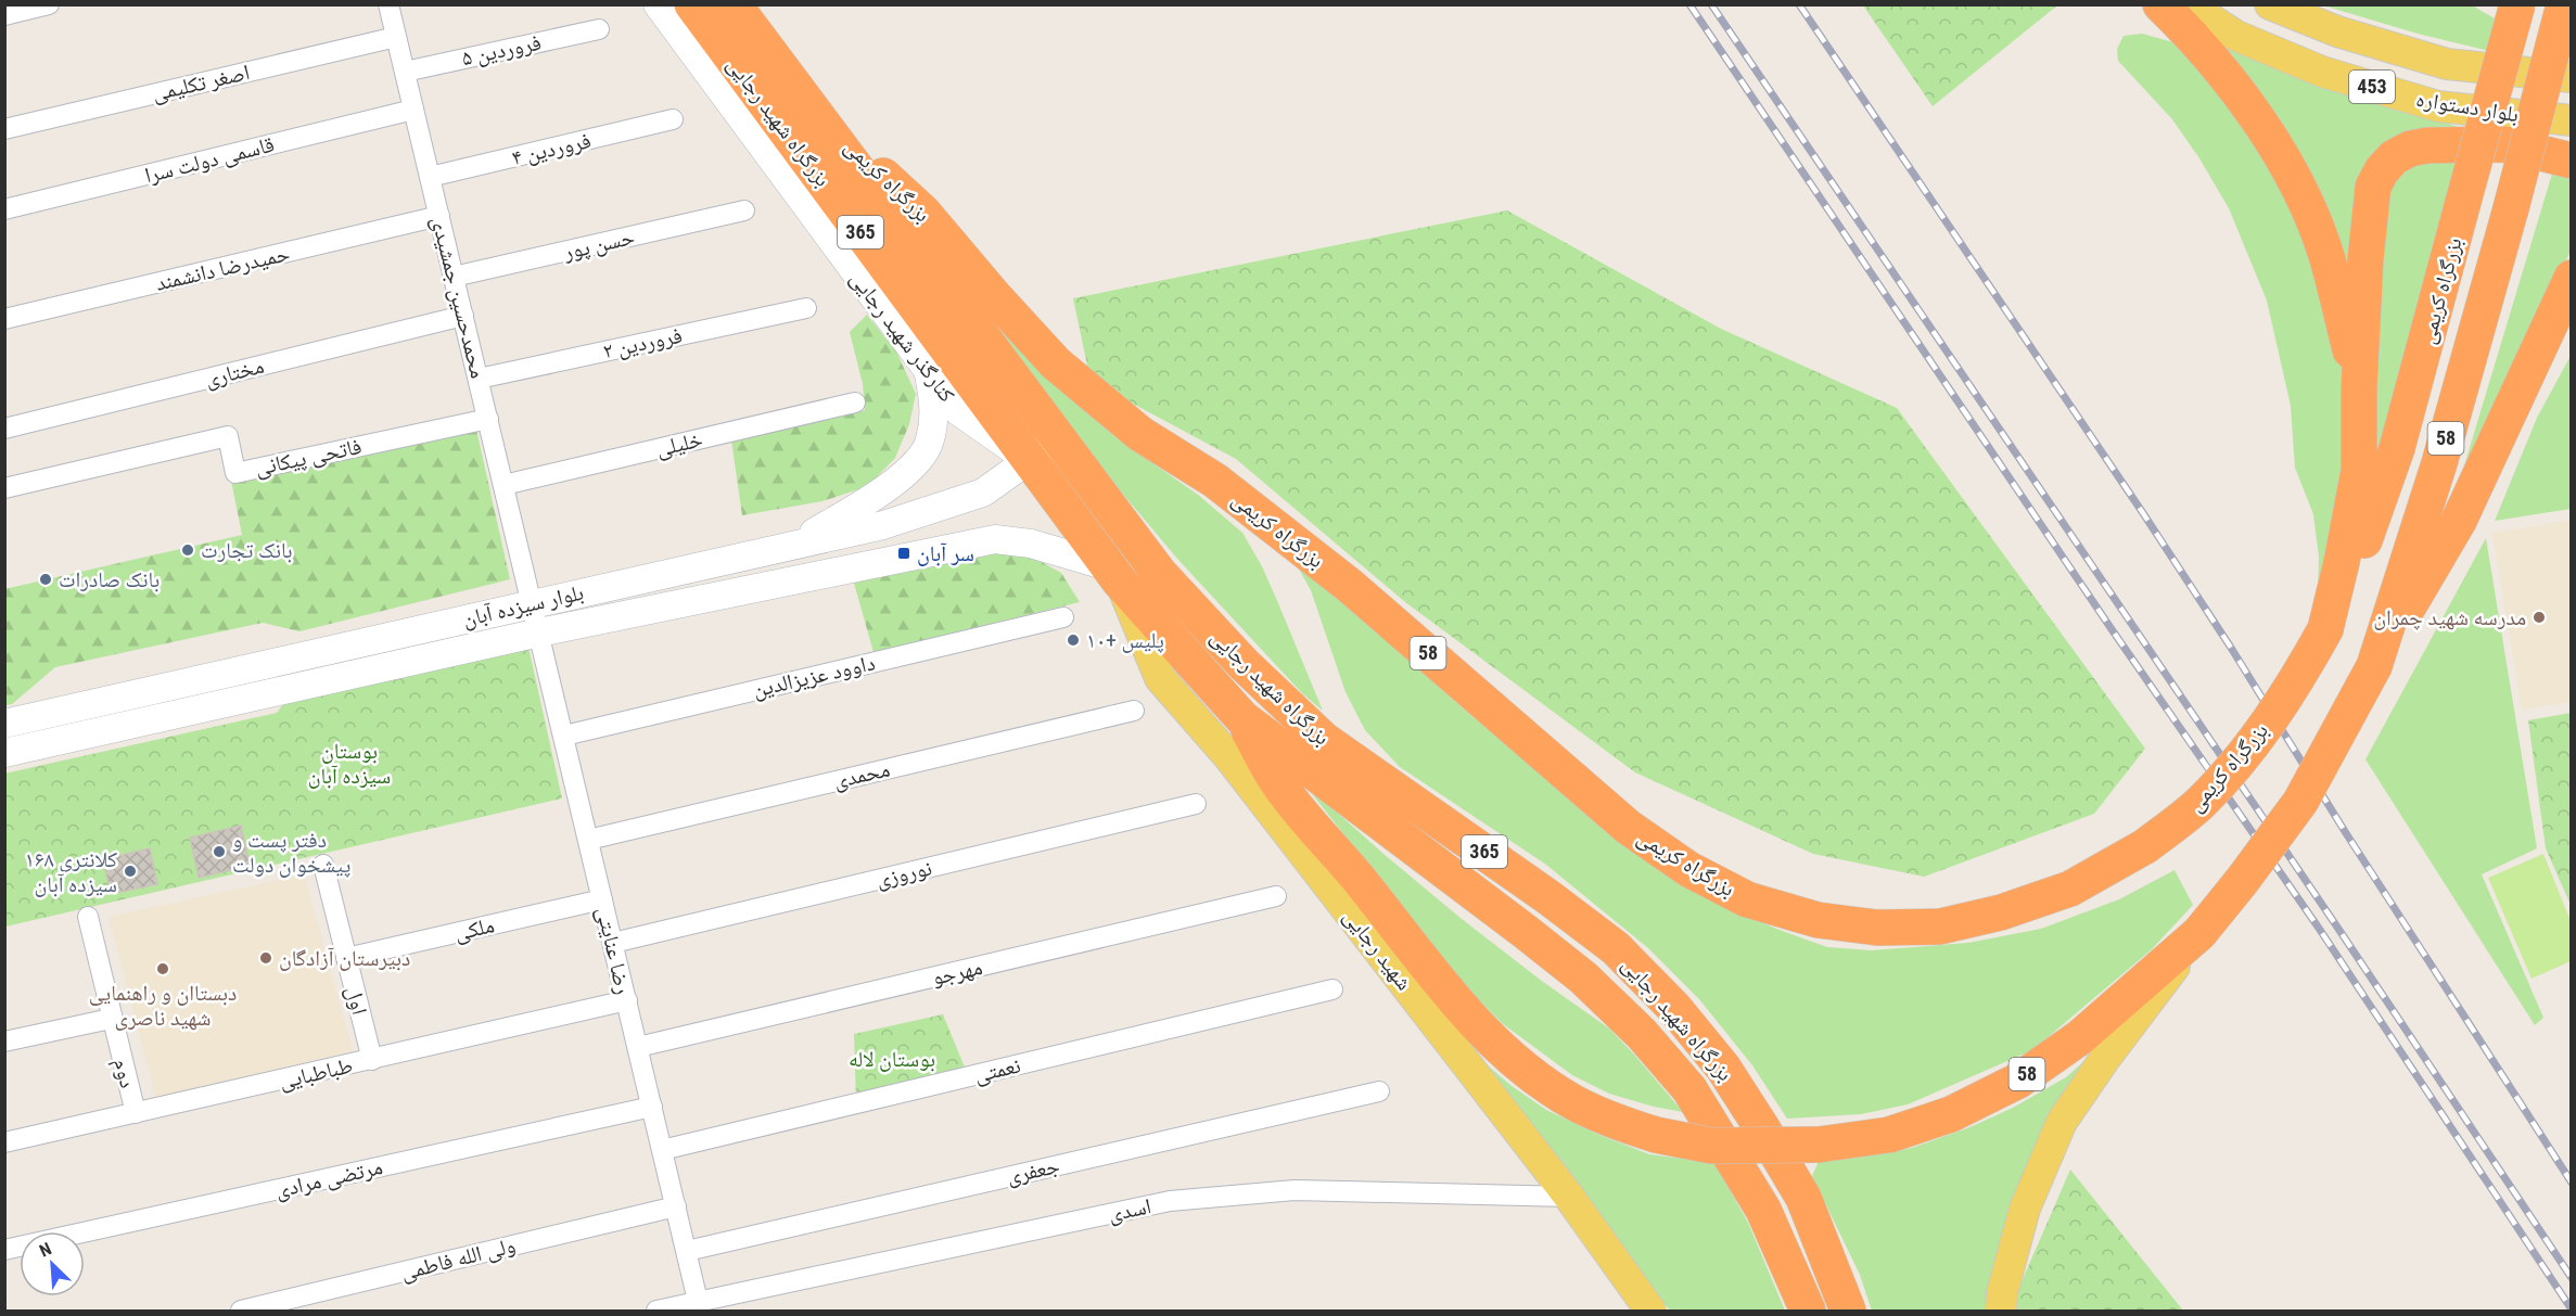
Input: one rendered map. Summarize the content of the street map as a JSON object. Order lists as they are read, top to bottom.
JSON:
{
  "streets": {
    "highway": [
      "بزرگراه شهید رجایی",
      "بزرگراه کریمی",
      "365",
      "58"
    ],
    "main road": [
      "453",
      "بلوار دستواره",
      "کنارگذر شهید رجایی",
      "بلوار سیزده آبان",
      "شهید رجایی"
    ],
    "street": [
      "فروردین ۵",
      "اصغر تکلیمی",
      "فروردین ۴",
      "قاسمی دولت سرا",
      "حسن پور",
      "حمیدرضا دانشمند",
      "محمدحسین جمشیدی",
      "فروردین ۲",
      "مختاری",
      "خلیلی",
      "فاتحی پیکانی",
      "داوود عزیزالدین",
      "محمدی",
      "نوروزی",
      "ملکی",
      "رضا عنایتی",
      "مهرجو",
      "اول",
      "نعمتی",
      "دوم",
      "طباطبایی",
      "جعفری",
      "مرتضی مرادی",
      "اسدی",
      "ولی الله فاطمی"
    ]
  },
  "crossings": [
    ["فروردین ۵", "محمدحسین جمشیدی"],
    ["اصغر تکلیمی", "محمدحسین جمشیدی"],
    ["بزرگراه شهید رجایی", "بزرگراه کریمی"],
    ["بزرگراه شهید رجایی", "کنارگذر شهید رجایی"],
    ["بزرگراه شهید رجایی", "بلوار سیزده آبان"],
    ["بزرگراه شهید رجایی", "شهید رجایی"],
    ["فروردین ۴", "محمدحسین جمشیدی"],
    ["قاسمی دولت سرا", "محمدحسین جمشیدی"],
    ["حسن پور", "محمدحسین جمشیدی"],
    ["حمیدرضا دانشمند", "محمدحسین جمشیدی"],
    ["محمدحسین جمشیدی", "فروردین ۲"],
    ["محمدحسین جمشیدی", "مختاری"],
    ["محمدحسین جمشیدی", "خلیلی"],
    ["محمدحسین جمشیدی", "فاتحی پیکانی"],
    ["محمدحسین جمشیدی", "بلوار سیزده آبان"],
    ["محمدحسین جمشیدی", "رضا عنایتی"],
    ["کنارگذر شهید رجایی", "بلوار سیزده آبان"],
    ["بلوار سیزده آبان", "شهید رجایی"],
    ["بلوار سیزده آبان", "رضا عنایتی"],
    ["داوود عزیزالدین", "رضا عنایتی"],
    ["محمدی", "رضا عنایتی"],
    ["نوروزی", "رضا عنایتی"],
    ["ملکی", "رضا عنایتی"],
    ["ملکی", "اول"],
    ["شهید رجایی", "اسدی"],
    ["رضا عنایتی", "مهرجو"],
    ["رضا عنایتی", "نعمتی"],
    ["رضا عنایتی", "طباطبایی"],
    ["رضا عنایتی", "جعفری"],
    ["رضا عنایتی", "مرتضی مرادی"],
    ["رضا عنایتی", "اسدی"],
    ["رضا عنایتی", "ولی الله فاطمی"],
    ["اول", "طباطبایی"],
    ["دوم", "طباطبایی"]
  ],
  "parks": ["بوستان سیزده آبان", "بوستان لاله"],
  "places": {
    "other": [
      "بانک تجارت",
      "بانک صادرات",
      "مدرسه شهید چمران",
      "پلیس +۱۰",
      "دفتر پست و پیشخوان دولت",
      "کلانتری ۱۶۸ سیزده آبان",
      "دبیرستان آزادگان",
      "دبستاان و راهنمایی شهید ناصری"
    ],
    "transit": ["سر آبان"]
  },
  "north": "top left"
}
